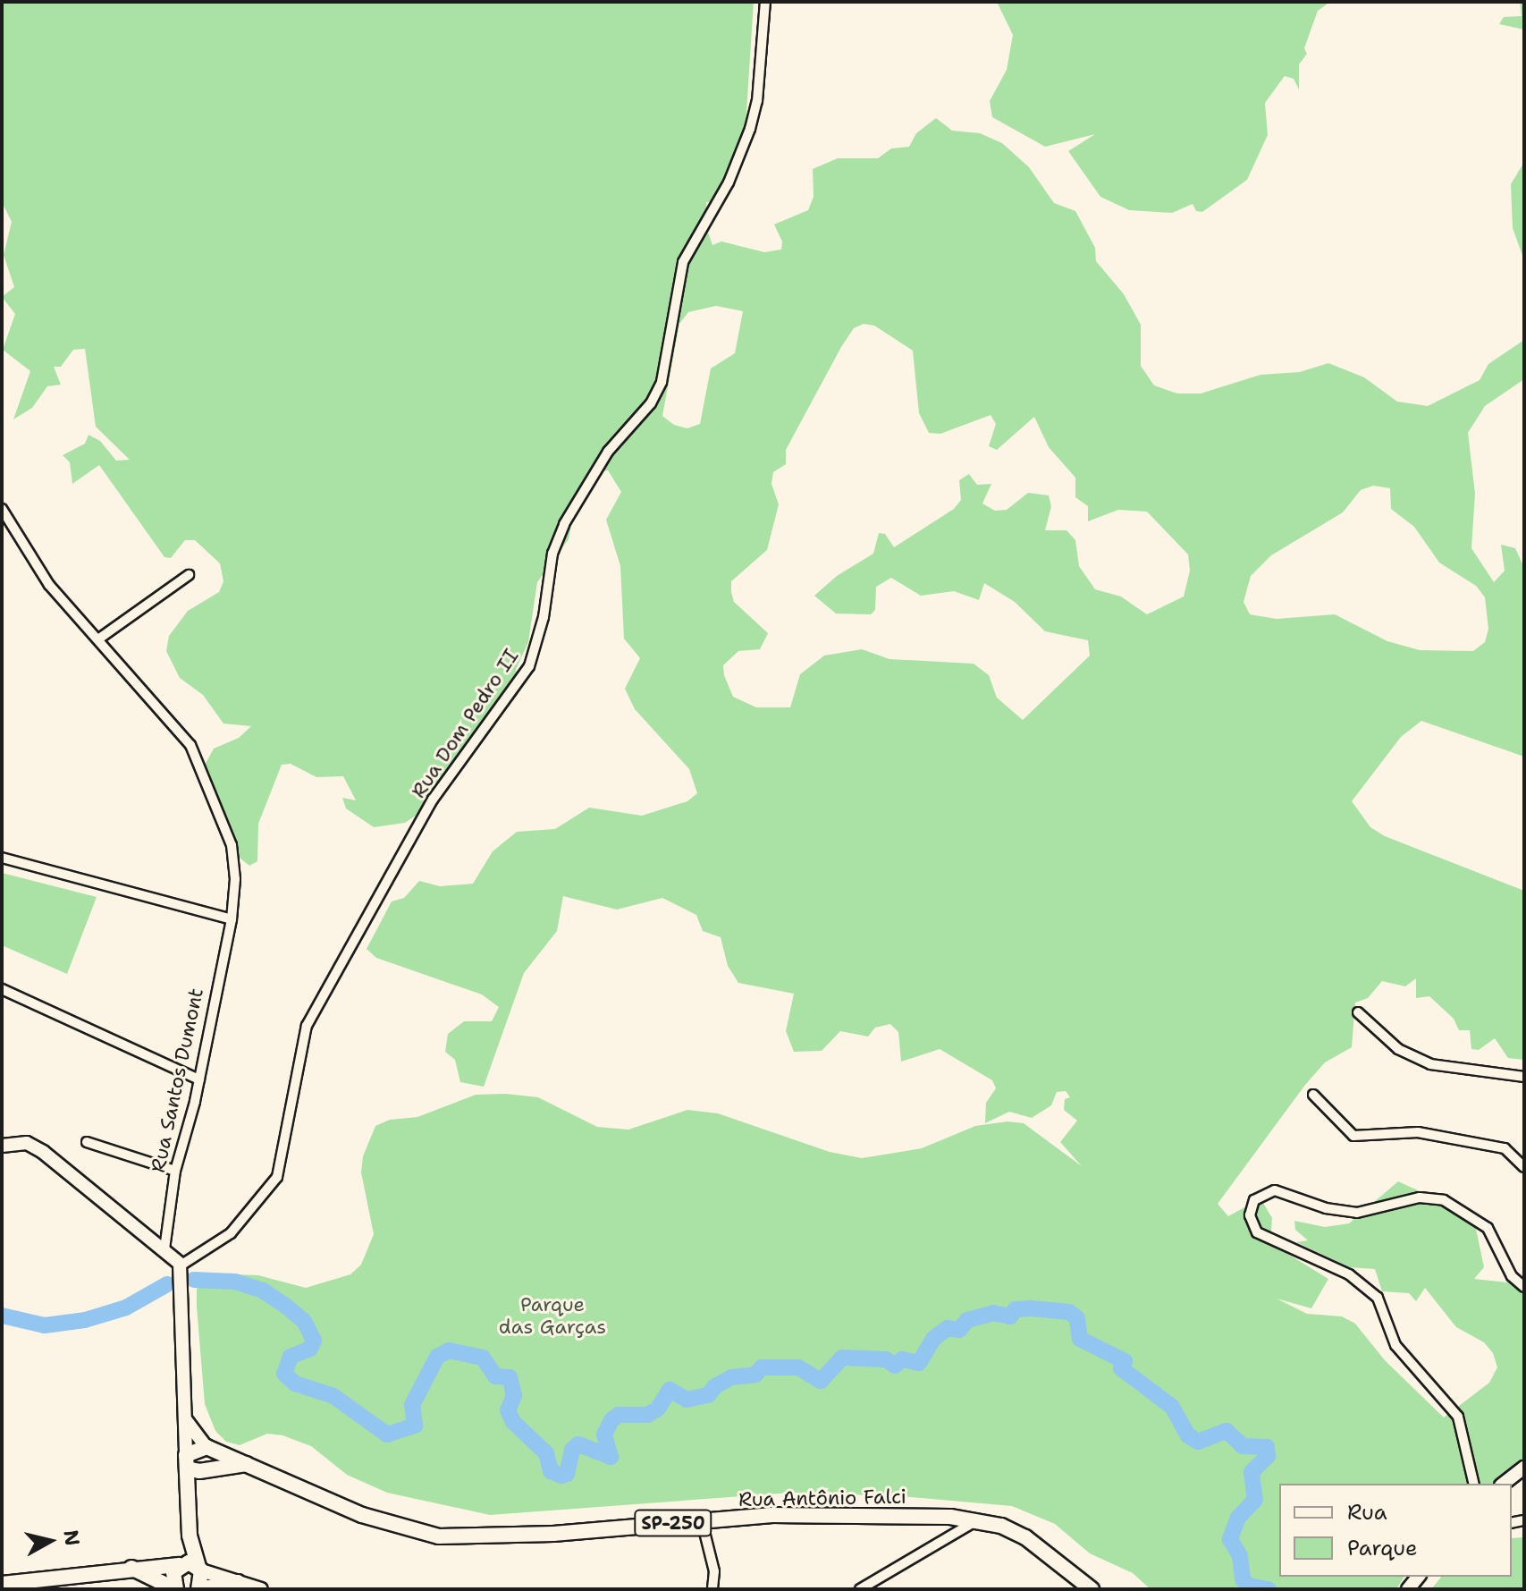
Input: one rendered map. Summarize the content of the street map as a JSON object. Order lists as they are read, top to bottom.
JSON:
{
  "streets": {
    "main road": ["Rua Antônio Falci", "SP-250"],
    "street": ["Rua Dom Pedro II", "Rua Santos Dumont"]
  },
  "parks": ["Parque das Garças"],
  "legend": ["Rua", "Parque"],
  "north": "right"
}
